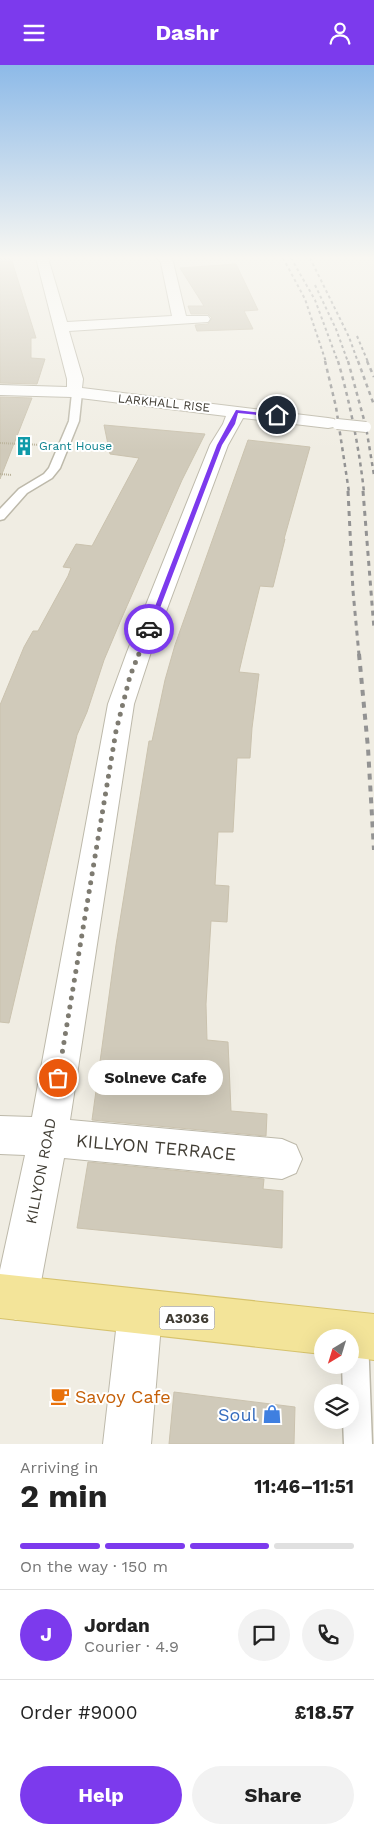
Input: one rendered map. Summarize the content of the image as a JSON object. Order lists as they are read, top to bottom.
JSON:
{
  "streets": {
    "main road": ["A3036"],
    "street": ["LARKHALL RISE", "KILLYON TERRACE", "KILLYON ROAD"]
  },
  "crossings": [
    ["LARKHALL RISE", "KILLYON ROAD"],
    ["KILLYON TERRACE", "KILLYON ROAD"],
    ["KILLYON ROAD", "A3036"]
  ],
  "places": {
    "building": ["Grant House"],
    "other": ["Solneve Cafe"],
    "cafe": ["Savoy Cafe"],
    "shop": ["Soul"]
  },
  "north": "bottom left",
  "page": {
    "header": "Dashr",
    "bubble": "Solneve Cafe",
    "heading": ["2 min", "Arriving in", "11:46–11:51"],
    "panel": [
      "Jordan",
      "Courier · 4.9",
      "Order #9000",
      "£18.57"
    ],
    "bar": "On the way · 150 m",
    "round": "J",
    "buttons": ["Help", "Share"]
  }
}
